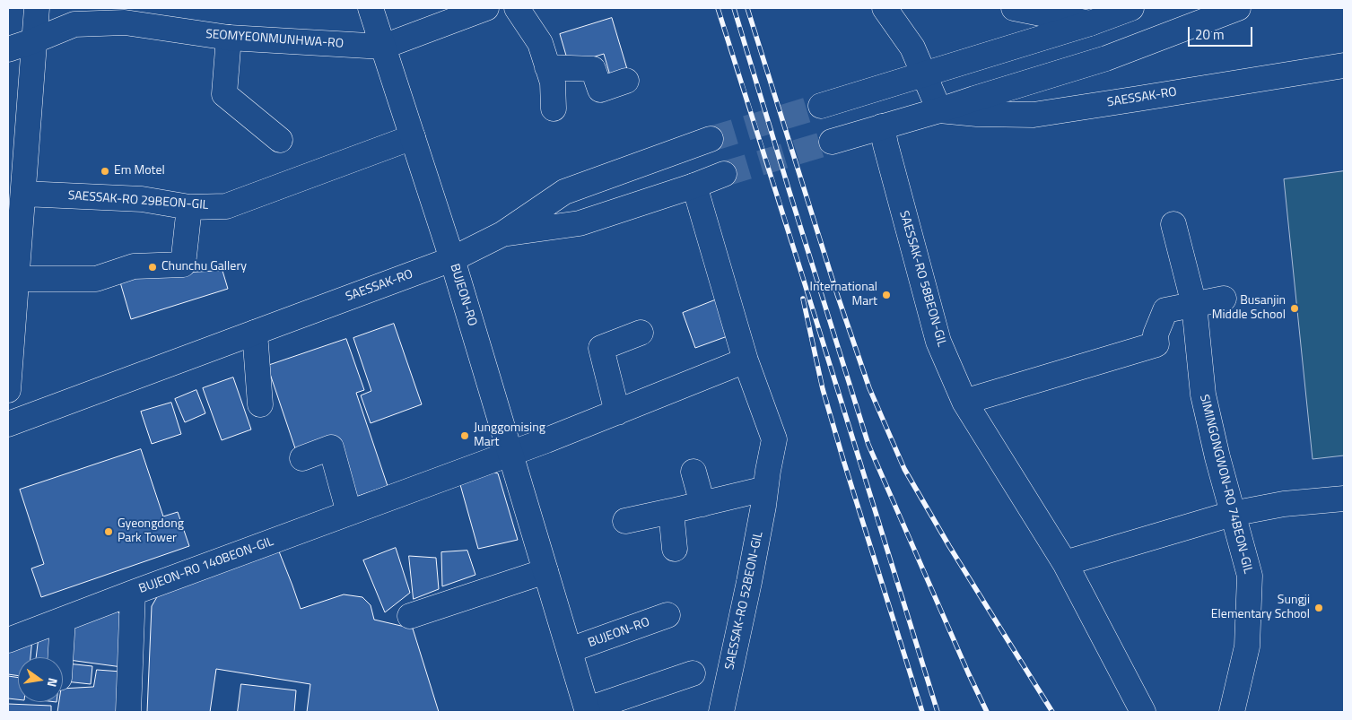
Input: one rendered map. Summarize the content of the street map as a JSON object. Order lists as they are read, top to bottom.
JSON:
{
  "streets": {
    "street": [
      "SEOMYEONMUNHWA-RO",
      "SAESSAK-RO",
      "SAESSAK-RO 29BEON-GIL",
      "SAESSAK-RO 58BEON-GIL",
      "BUJEON-RO",
      "SIMINGONGWON-RO 74BEON-GIL",
      "BUJEON-RO 140BEON-GIL",
      "SAESSAK-RO 52BEON-GIL"
    ]
  },
  "crossings": [
    ["SEOMYEONMUNHWA-RO", "BUJEON-RO"],
    ["SAESSAK-RO", "SAESSAK-RO 58BEON-GIL"],
    ["SAESSAK-RO", "BUJEON-RO"],
    ["SAESSAK-RO", "SAESSAK-RO 52BEON-GIL"],
    ["SAESSAK-RO 29BEON-GIL", "BUJEON-RO"],
    ["BUJEON-RO", "BUJEON-RO 140BEON-GIL"]
  ],
  "places": [
    "Em Motel",
    "Chunchu Gallery",
    "International Mart",
    "Busanjin Middle School",
    "Junggomising Mart",
    "Gyeongdong Park Tower",
    "Sungji Elementary School"
  ],
  "scale_bar": "20 m",
  "north": "right"
}
